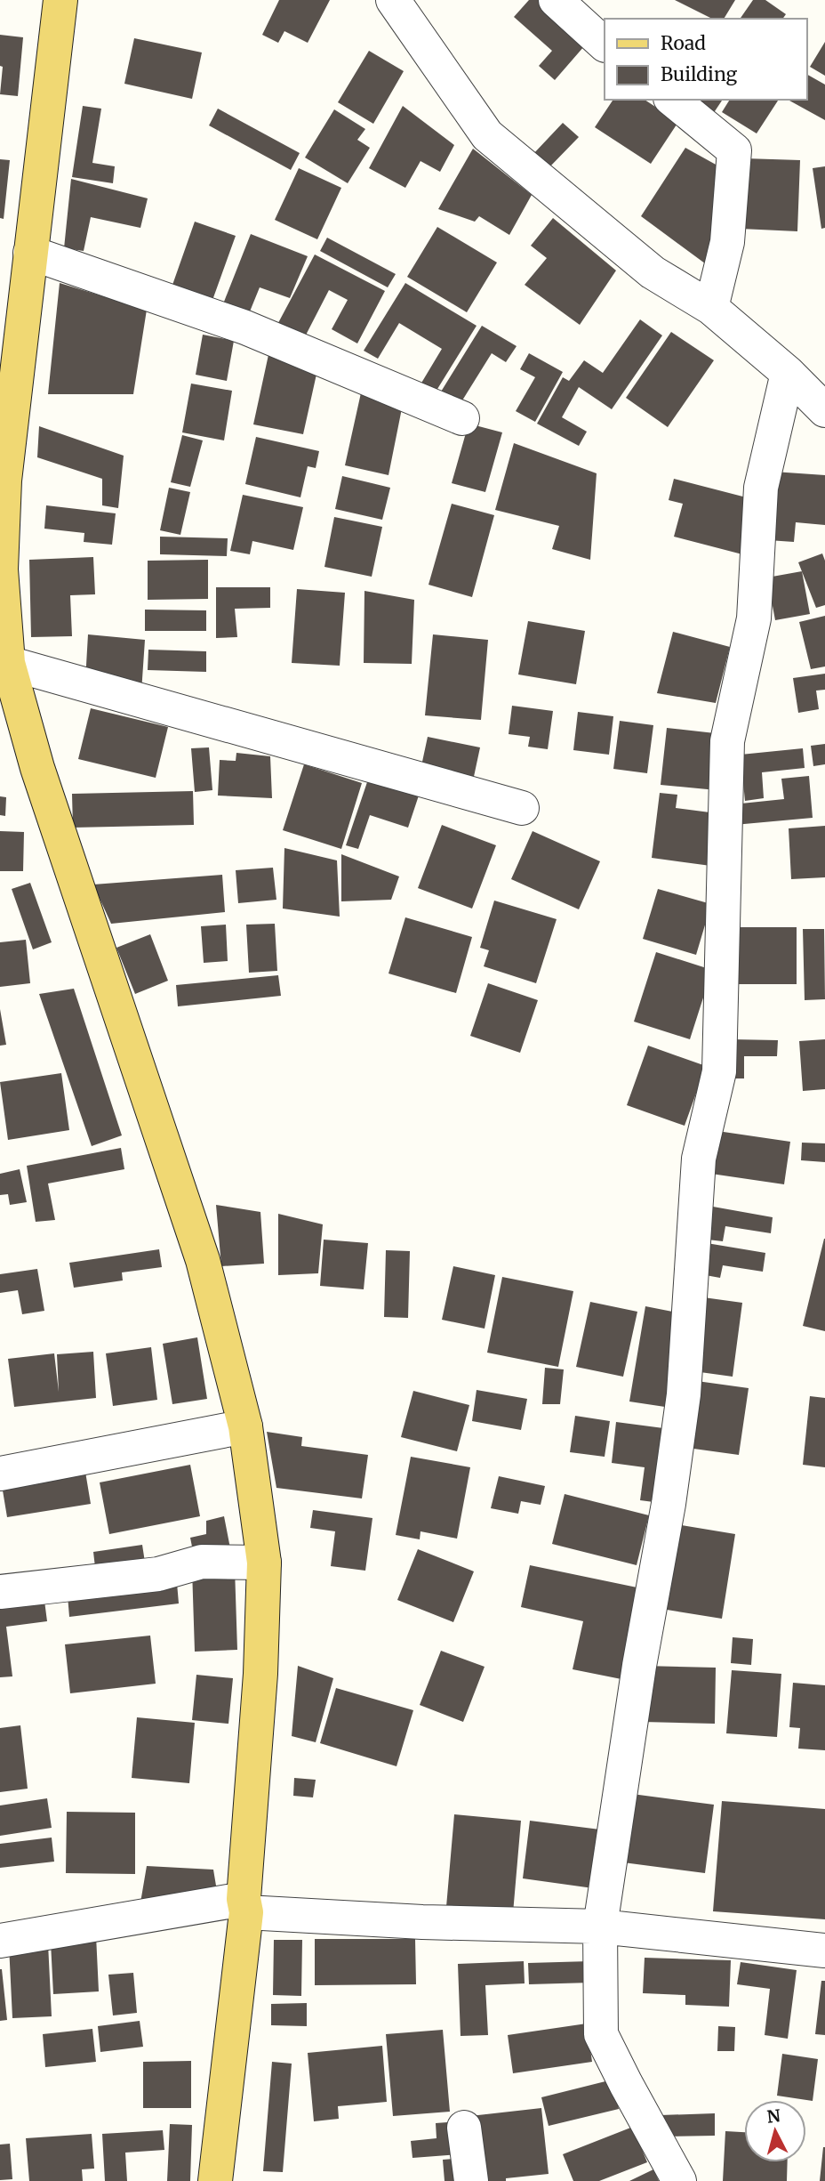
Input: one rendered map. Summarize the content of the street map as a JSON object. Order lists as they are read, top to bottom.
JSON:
{
  "legend": ["Road", "Building"],
  "north": "top"
}
